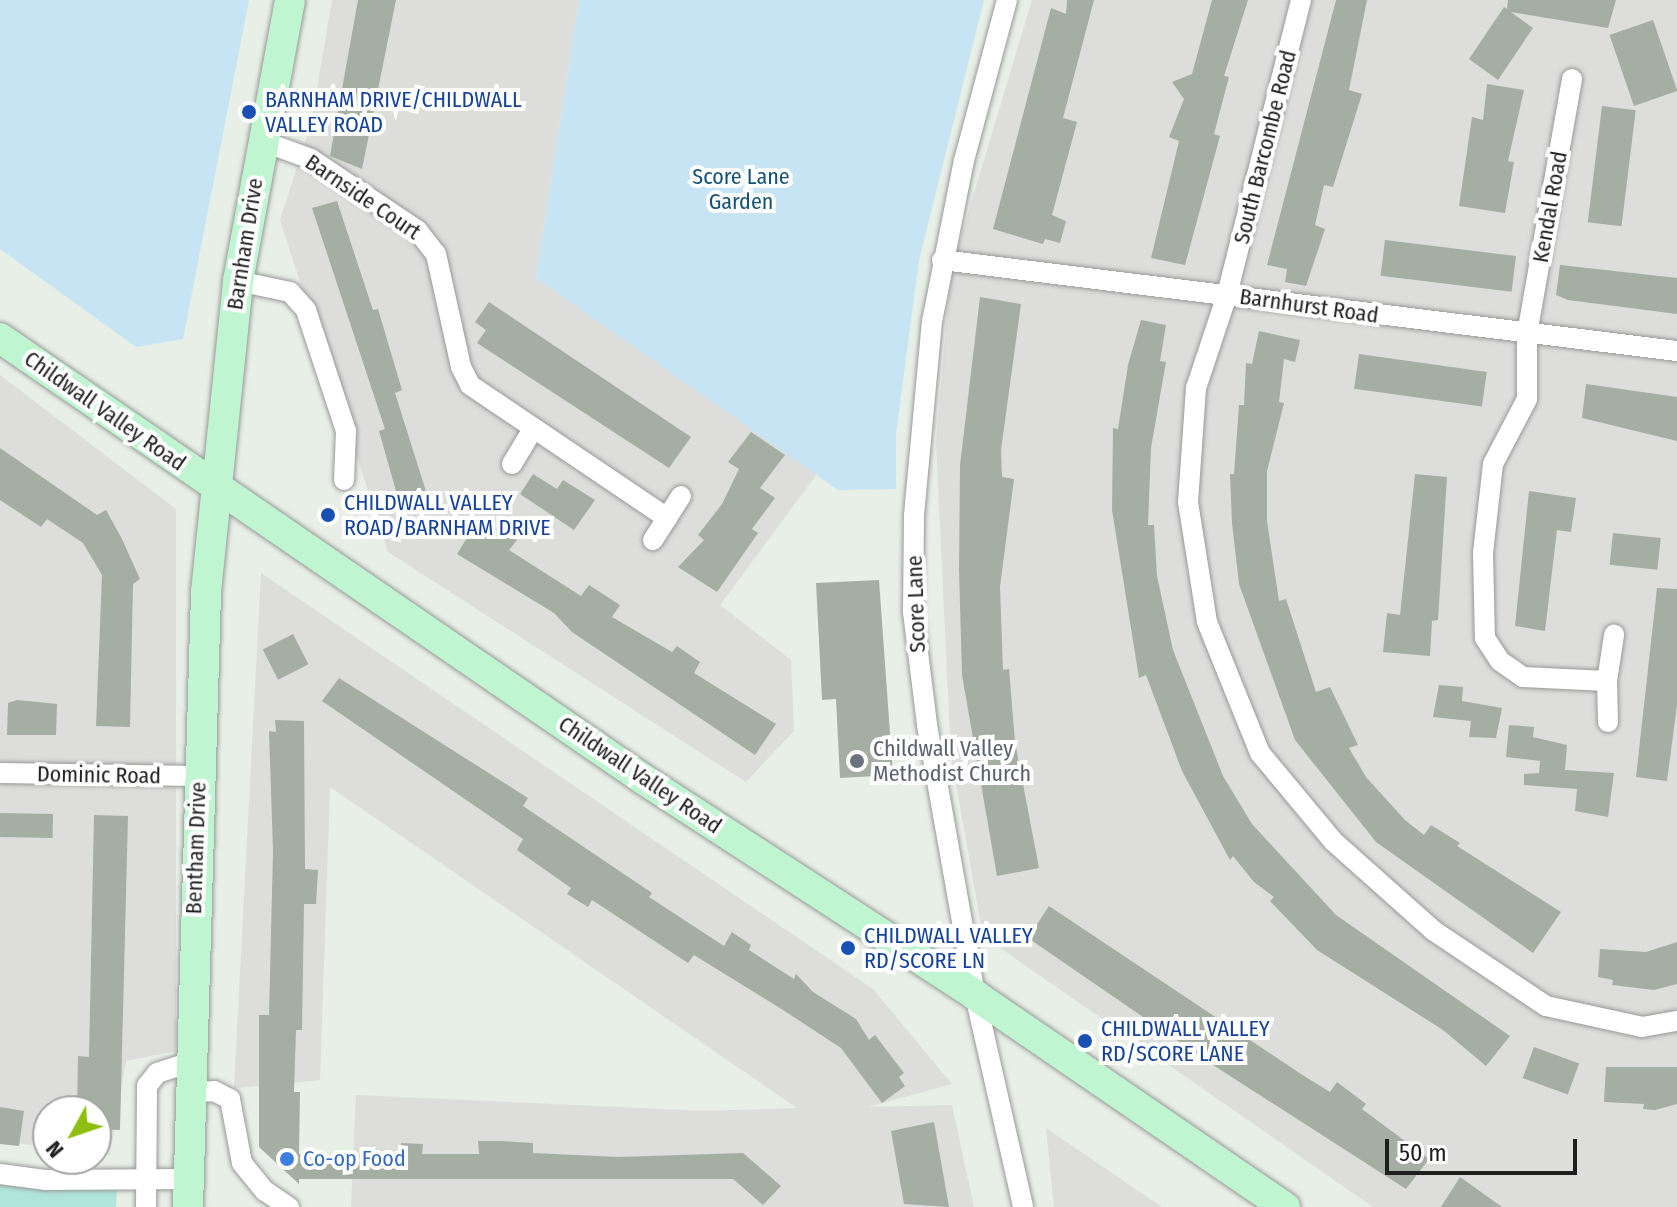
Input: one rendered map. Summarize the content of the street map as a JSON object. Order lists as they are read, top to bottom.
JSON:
{
  "streets": {
    "main road": ["Barnham Drive", "Childwall Valley Road", "Bentham Drive"],
    "street": [
      "South Barcombe Road",
      "Barnside Court",
      "Kendal Road",
      "Barnhurst Road",
      "Score Lane",
      "Dominic Road"
    ]
  },
  "crossings": [
    ["South Barcombe Road", "Barnhurst Road"],
    ["Barnside Court", "Barnham Drive"],
    ["Kendal Road", "Barnhurst Road"],
    ["Barnham Drive", "Childwall Valley Road"],
    ["Barnham Drive", "Bentham Drive"],
    ["Barnhurst Road", "Score Lane"],
    ["Childwall Valley Road", "Score Lane"],
    ["Childwall Valley Road", "Bentham Drive"],
    ["Dominic Road", "Bentham Drive"]
  ],
  "parks": ["Score Lane Garden"],
  "places": [
    "BARNHAM DRIVE/CHILDWALL VALLEY ROAD",
    "CHILDWALL VALLEY ROAD/BARNHAM DRIVE",
    "Childwall Valley Methodist Church",
    "CHILDWALL VALLEY RD/SCORE LN",
    "CHILDWALL VALLEY RD/SCORE LANE",
    "Co-op Food"
  ],
  "scale_bar": "50 m",
  "north": "bottom left"
}
